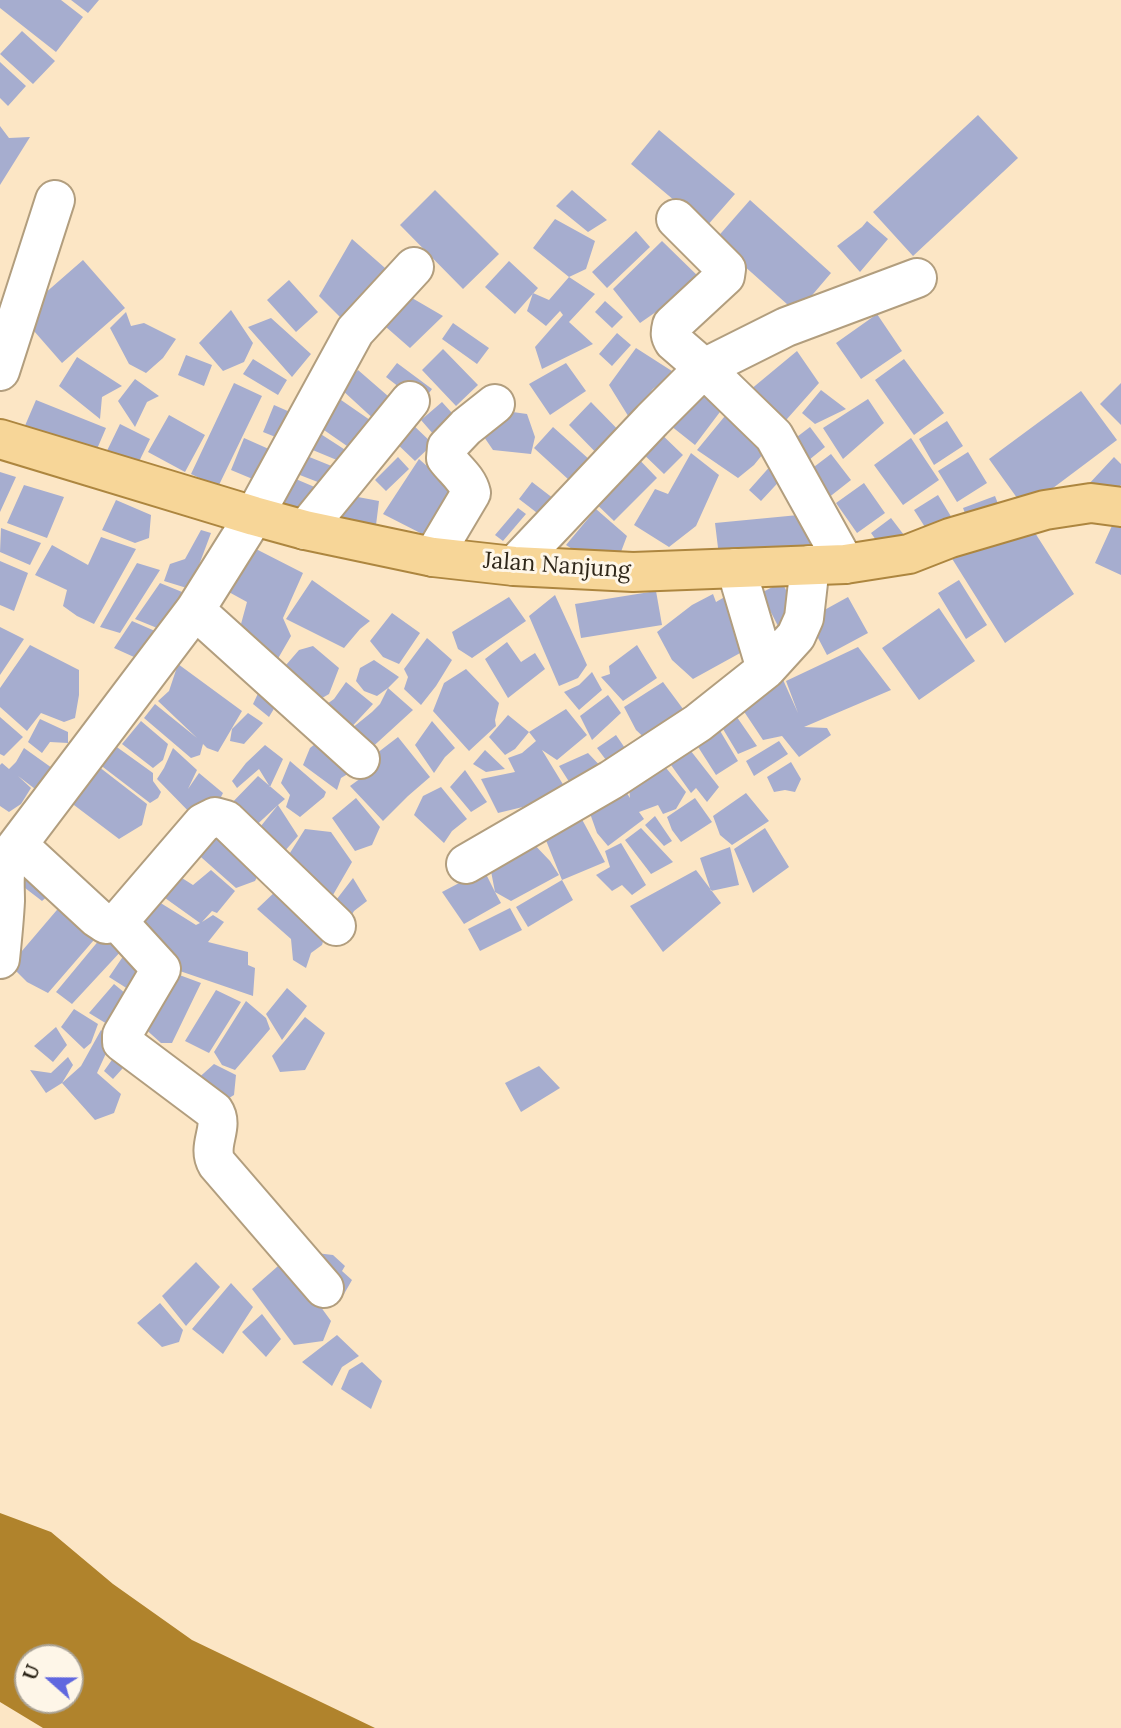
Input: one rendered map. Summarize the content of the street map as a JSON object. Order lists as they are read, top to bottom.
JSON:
{
  "streets": {
    "main road": ["Jalan Nanjung"]
  },
  "north": "left"
}
